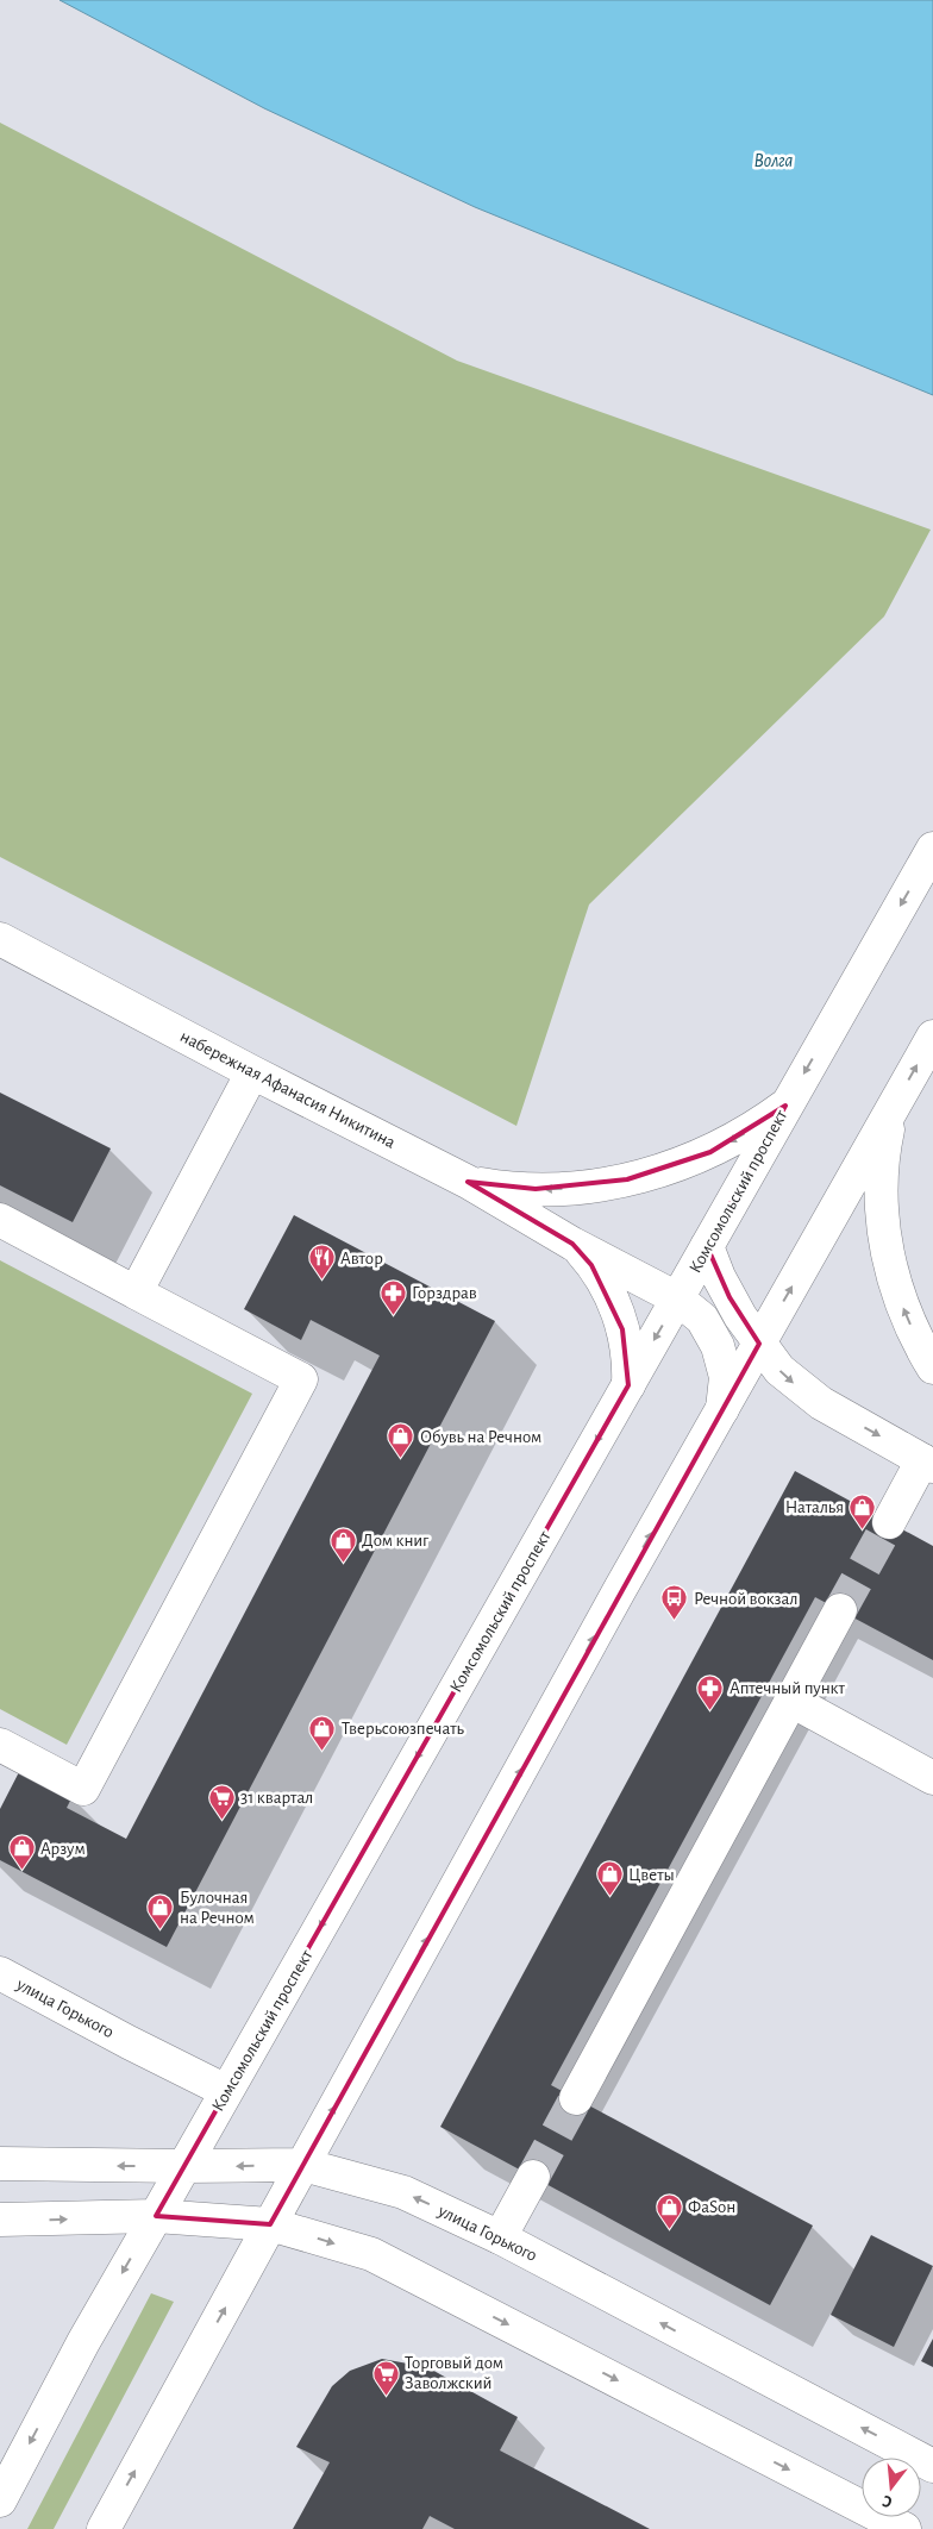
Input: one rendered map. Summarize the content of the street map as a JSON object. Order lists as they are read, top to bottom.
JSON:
{
  "streets": {
    "main road": ["набережная Афанасия Никитина", "Комсомольский проспект", "улица Горького"]
  },
  "crossings": [
    ["набережная Афанасия Никитина", "Комсомольский проспект"],
    ["Комсомольский проспект", "улица Горького"]
  ],
  "water": ["Волга"],
  "places": {
    "restaurant": ["Автор"],
    "pharmacy": ["Горздрав", "Аптечный пункт"],
    "shop": [
      "Обувь на Речном",
      "Наталья",
      "Дом книг",
      "Тверьсоюзпечать",
      "Арзум",
      "Цветы",
      "Булочная на Речном",
      "ФаSон"
    ],
    "bus stop": ["Речной вокзал"],
    "supermarket": ["31 квартал", "Торговый дом Заволжский"]
  },
  "north": "bottom"
}
